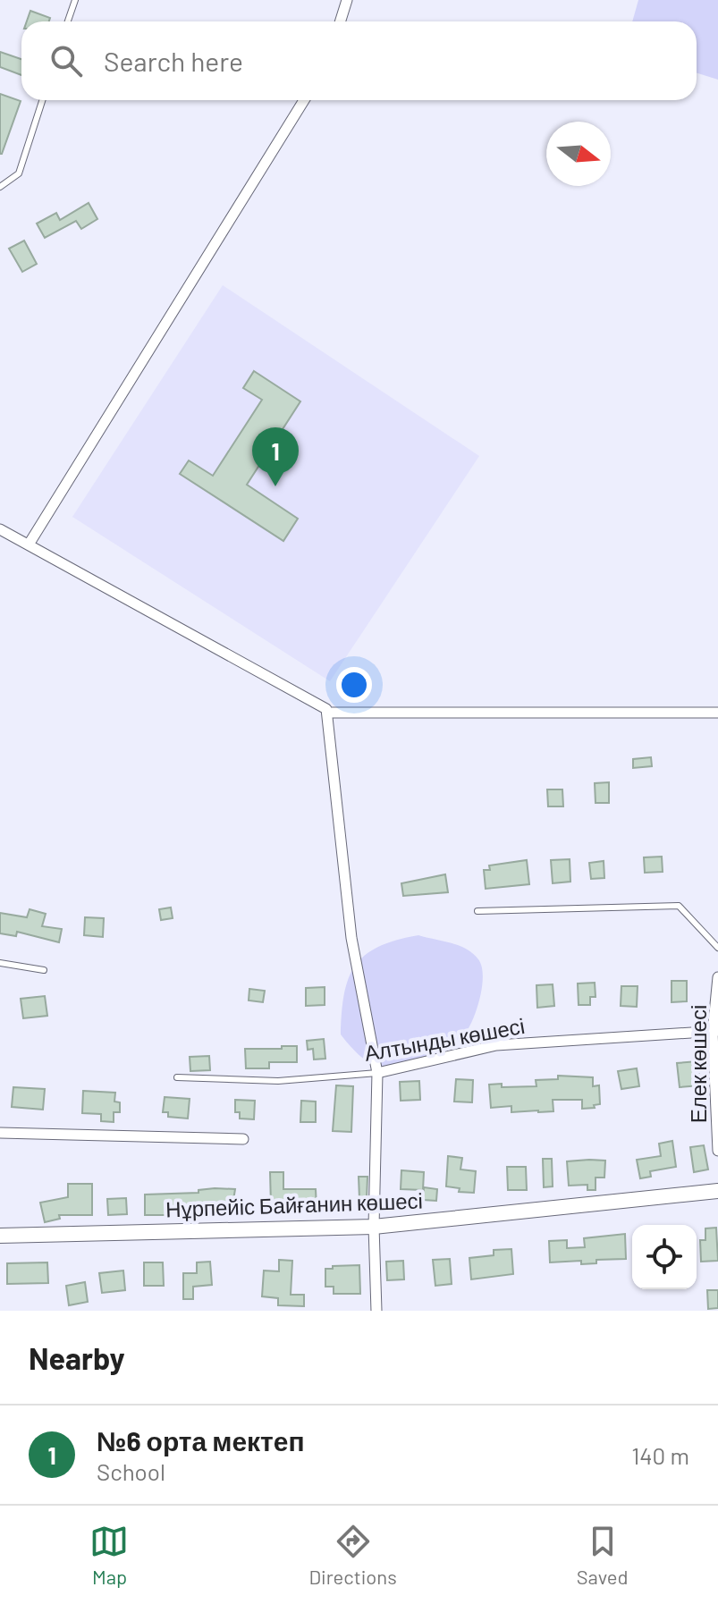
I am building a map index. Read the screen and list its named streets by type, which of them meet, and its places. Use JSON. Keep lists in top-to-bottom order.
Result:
{
  "streets": {
    "street": ["Алтынды көшесі", "Елек көшесі", "Нұрпейіс Байғанин көшесі"]
  },
  "crossings": [
    ["Алтынды көшесі", "Елек көшесі"]
  ],
  "north": "right",
  "page": {
    "search": "Search here",
    "pins": "1",
    "heading": "Nearby",
    "list": [
      {
        "mark": "1",
        "name": "№6 орта мектеп",
        "note": "School",
        "value": "140 m"
      }
    ],
    "nav": ["Map", "Directions", "Saved"]
  }
}
